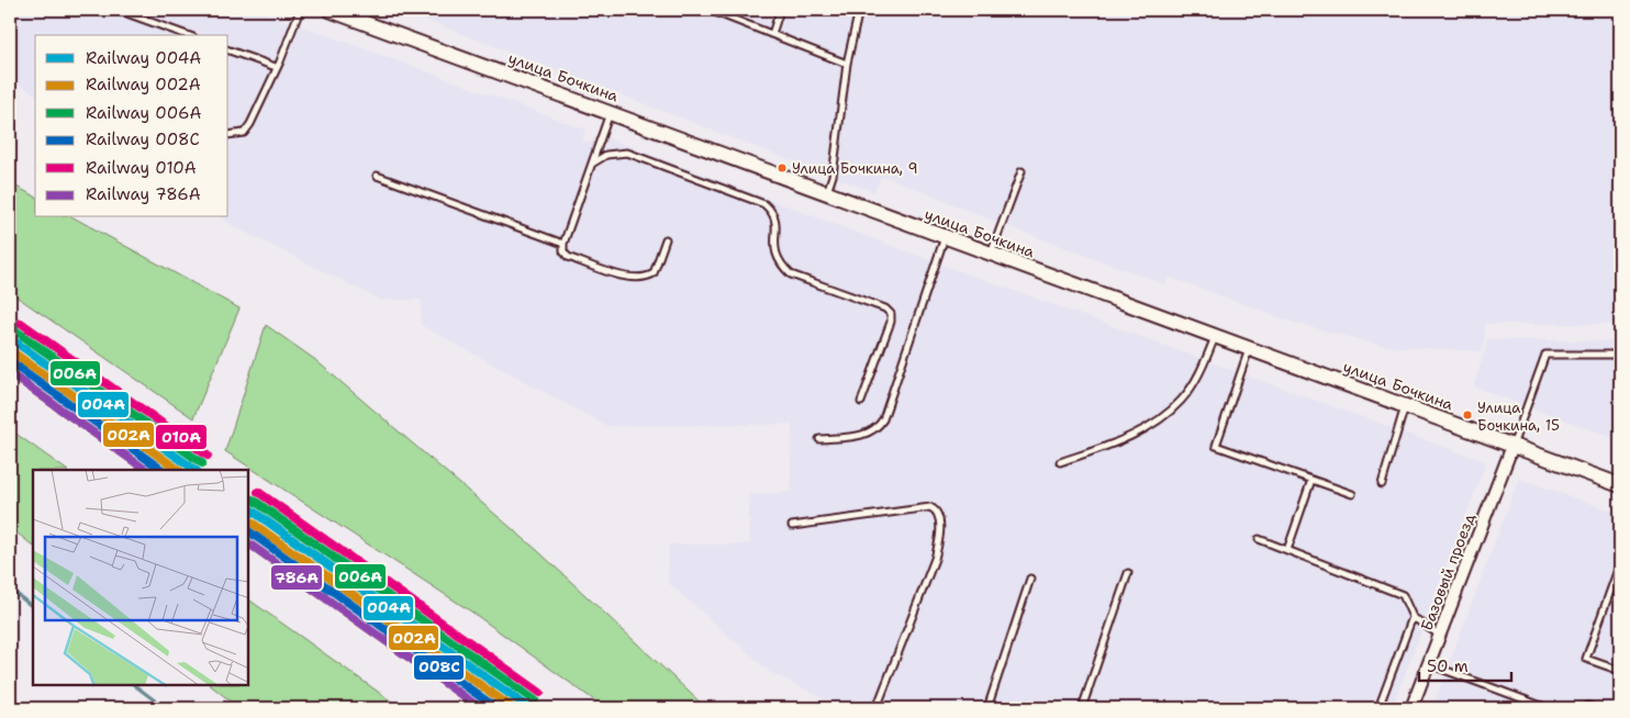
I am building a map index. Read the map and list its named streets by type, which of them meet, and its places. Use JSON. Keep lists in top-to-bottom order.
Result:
{
  "streets": {
    "street": ["улица Бочкина", "Базовый проезд"]
  },
  "crossings": [
    ["улица Бочкина", "Базовый проезд"]
  ],
  "places": ["Улица Бочкина, 9", "Улица Бочкина, 15"],
  "lines": [
    "rail line 010А",
    "rail line 006А",
    "rail line 004А",
    "rail line 002А",
    "rail line 008С",
    "rail line 786А"
  ],
  "legend": [
    "Railway 004А",
    "Railway 002А",
    "Railway 006А",
    "Railway 008С",
    "Railway 010А",
    "Railway 786А"
  ],
  "scale_bar": "50 m"
}
